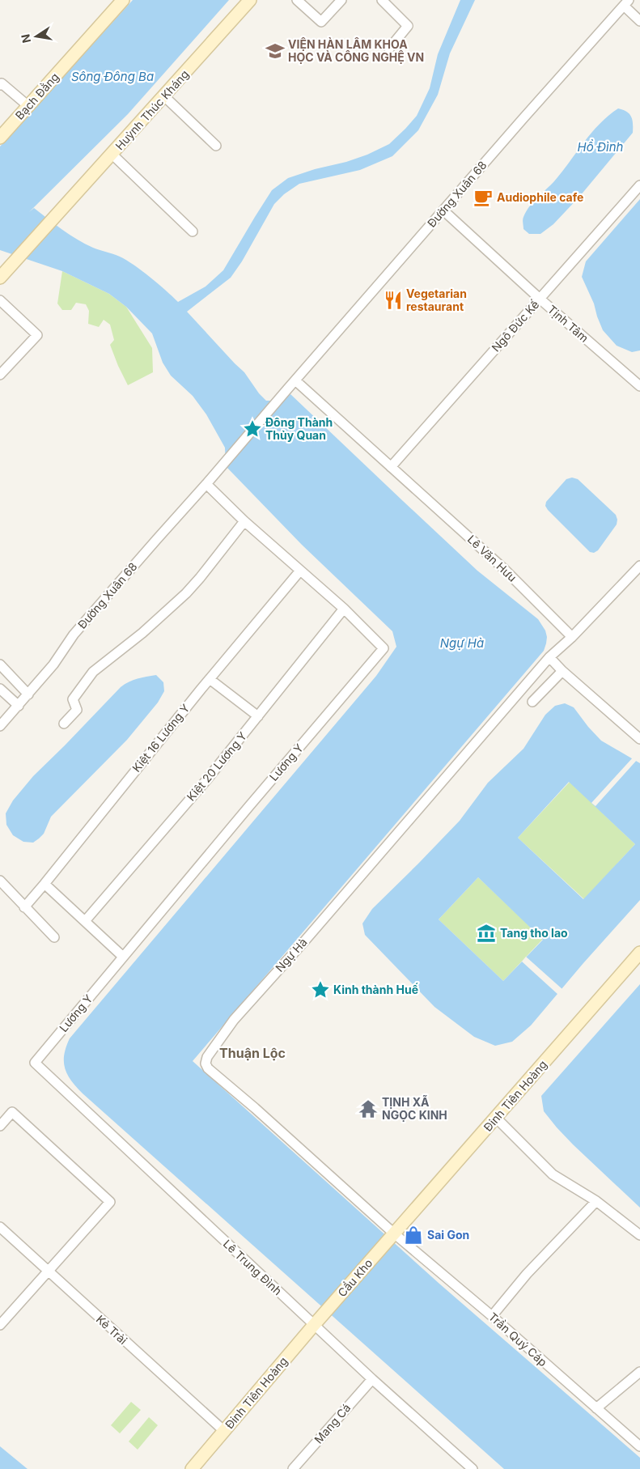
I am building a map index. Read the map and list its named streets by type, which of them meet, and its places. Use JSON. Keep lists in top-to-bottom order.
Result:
{
  "streets": {
    "main road": [
      "Bạch Đằng",
      "Huỳnh Thúc Kháng",
      "Đinh Tiên Hoàng",
      "Cầu Kho"
    ],
    "street": [
      "Đường Xuân 68",
      "Tịnh Tâm",
      "Ngô Đức Kế",
      "Lê Văn Hưu",
      "Kiệt 16 Lương Y",
      "Lương Y",
      "Kiệt 20 Lương Y",
      "Ngự Hà",
      "Lê Trung Đình",
      "Kẻ Trài",
      "Trần Quý Cáp",
      "Mang Cá"
    ]
  },
  "crossings": [
    ["Đường Xuân 68", "Tịnh Tâm"],
    ["Đường Xuân 68", "Lê Văn Hưu"],
    ["Đường Xuân 68", "Lương Y"],
    ["Tịnh Tâm", "Ngô Đức Kế"],
    ["Ngô Đức Kế", "Lê Văn Hưu"],
    ["Kiệt 16 Lương Y", "Lương Y"],
    ["Lương Y", "Kiệt 20 Lương Y"],
    ["Lương Y", "Lê Trung Đình"],
    ["Ngự Hà", "Đinh Tiên Hoàng"],
    ["Ngự Hà", "Cầu Kho"],
    ["Ngự Hà", "Trần Quý Cáp"],
    ["Đinh Tiên Hoàng", "Lê Trung Đình"],
    ["Đinh Tiên Hoàng", "Cầu Kho"],
    ["Đinh Tiên Hoàng", "Kẻ Trài"],
    ["Đinh Tiên Hoàng", "Trần Quý Cáp"],
    ["Lê Trung Đình", "Cầu Kho"],
    ["Lê Trung Đình", "Mang Cá"],
    ["Cầu Kho", "Trần Quý Cáp"]
  ],
  "districts": ["Thuận Lộc"],
  "water": ["Sông Đông Ba", "Hồ Đình", "Ngự Hà"],
  "places": {
    "school or university": ["VIỆN HÀN LÂM KHOA HỌC VÀ CÔNG NGHỆ VN"],
    "cafe": ["Audiophile cafe"],
    "restaurant": ["Vegetarian restaurant"],
    "place": ["Đông Thành Thủy Quan", "Kinh thành Huế"],
    "museum": ["Tang tho lao"],
    "temple": ["TỊNH XÃ NGỌC KINH"],
    "shop": ["Sai Gon"]
  },
  "north": "left"
}
